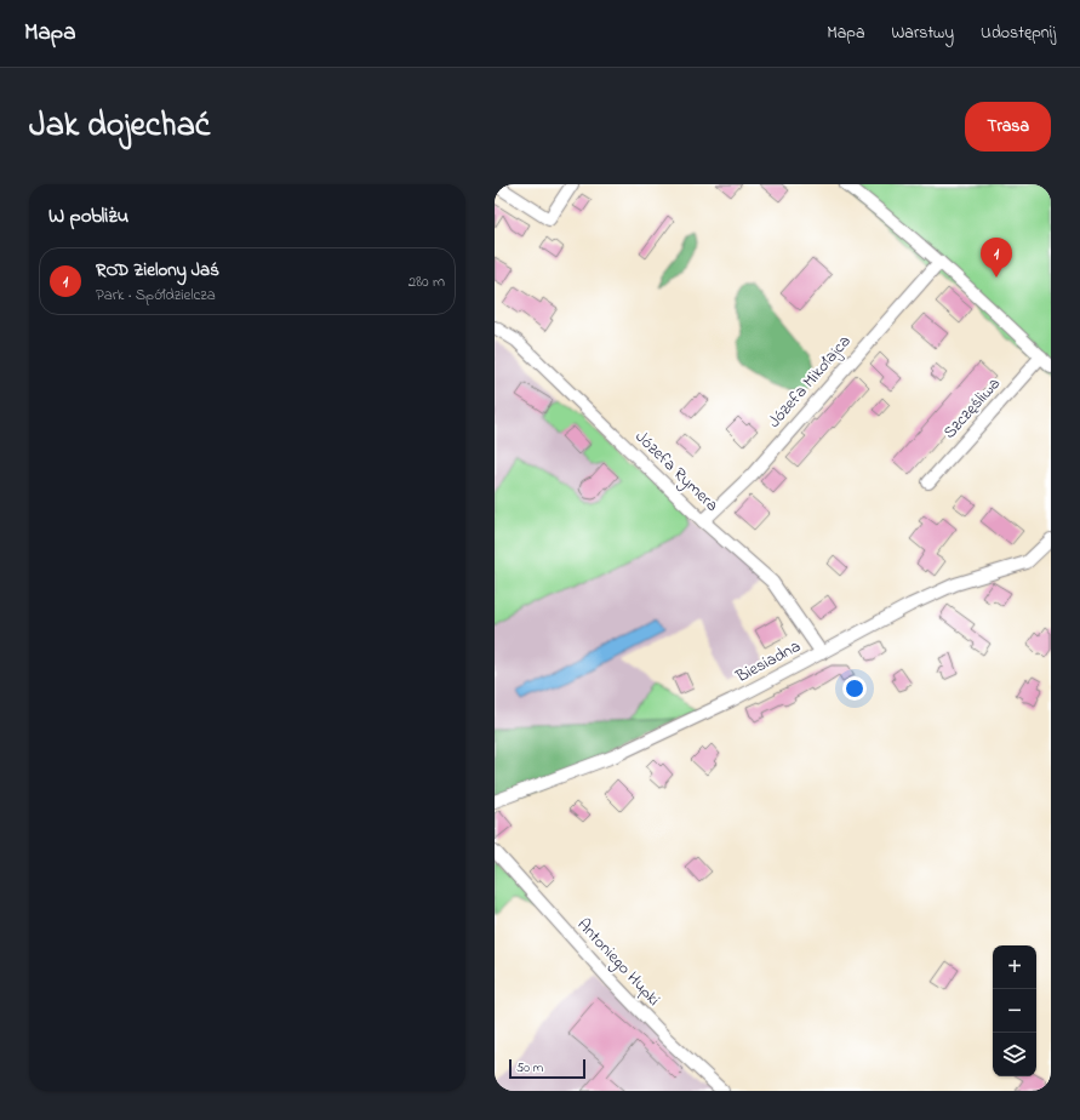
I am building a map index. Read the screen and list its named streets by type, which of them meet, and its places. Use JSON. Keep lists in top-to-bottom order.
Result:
{
  "streets": {
    "street": [
      "Józefa Mikołajca",
      "Szczęśliwa",
      "Józefa Rymera",
      "Biesiadna",
      "Antoniego Hupki"
    ]
  },
  "crossings": [
    ["Józefa Mikołajca", "Józefa Rymera"],
    ["Józefa Rymera", "Biesiadna"]
  ],
  "scale_bar": "50 m",
  "page": {
    "header": "Mapa",
    "nav": ["Mapa", "Warstwy", "Udostępnij"],
    "title": "Jak dojechać",
    "buttons": "Trasa",
    "heading": "W pobliżu",
    "pins": "1",
    "list": [
      {
        "mark": "1",
        "name": "ROD Zielony Jaś",
        "note": "Park · Spółdzielcza",
        "value": "280 m"
      }
    ],
    "map_buttons": ["+", "−"],
    "scale": "50 m"
  }
}
